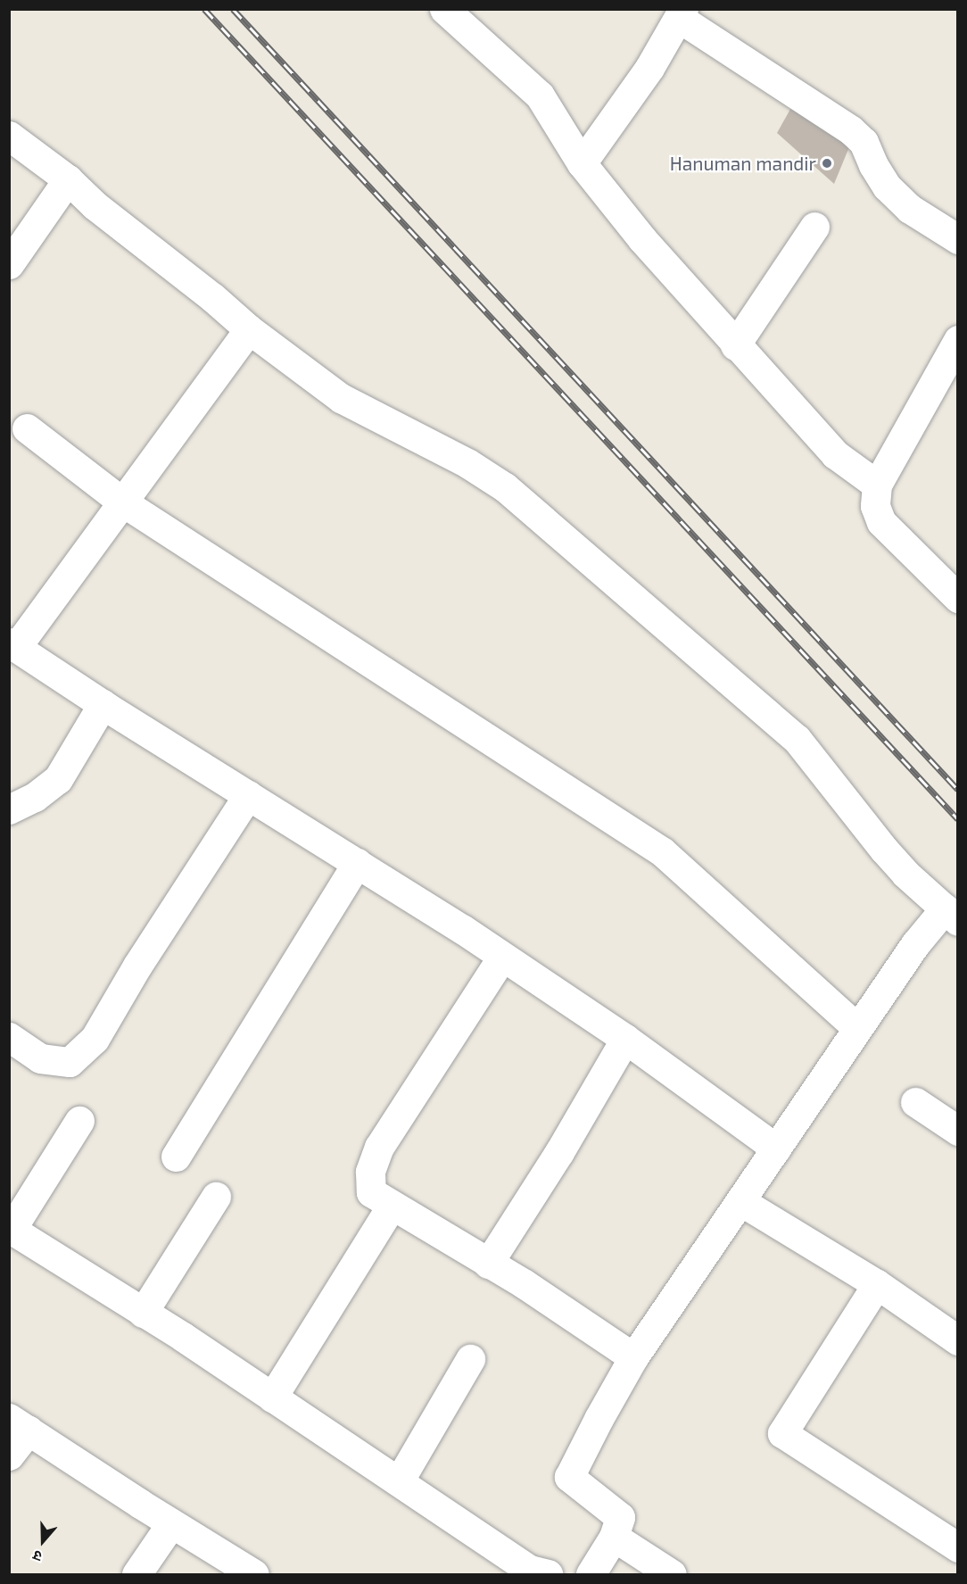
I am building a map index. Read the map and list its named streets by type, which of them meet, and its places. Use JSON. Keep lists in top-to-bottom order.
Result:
{
  "places": ["Hanuman mandir"],
  "north": "bottom"
}
